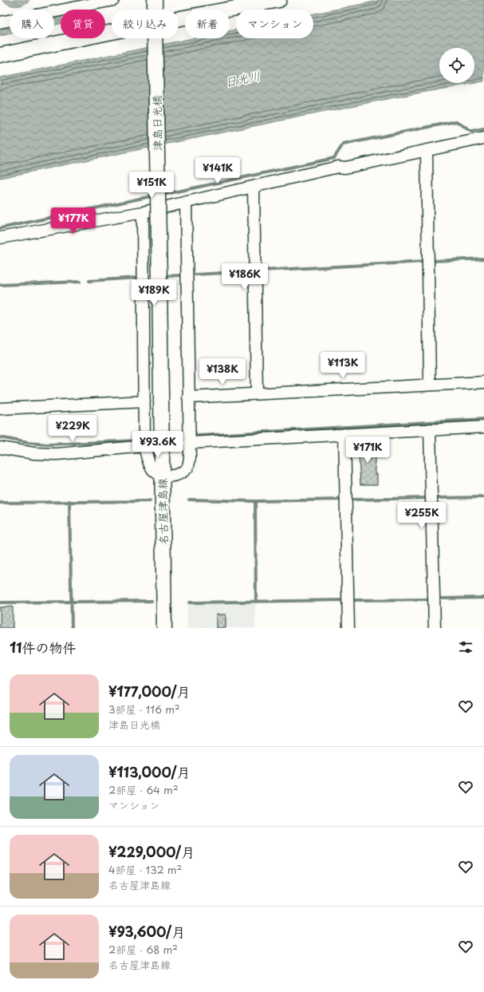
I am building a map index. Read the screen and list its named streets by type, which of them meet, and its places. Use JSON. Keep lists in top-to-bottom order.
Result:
{
  "streets": {
    "main road": ["津島日光橋", "名古屋津島線"]
  },
  "crossings": [
    ["津島日光橋", "名古屋津島線"]
  ],
  "water": ["日光川"],
  "page": {
    "chip": [
      "購入",
      "賃貸",
      "絞り込み",
      "新着",
      "マンション"
    ],
    "price": [
      "¥141K",
      "¥151K",
      "¥177K",
      "¥186K",
      "¥189K",
      "¥113K",
      "¥138K",
      "¥229K",
      "¥93.6K",
      "¥171K",
      "¥255K"
    ],
    "heading": "11件の物件",
    "list": [
      {
        "name": "¥177,000/月",
        "note": "3部屋 · 116 m² · 津島日光橋"
      },
      {
        "name": "¥113,000/月",
        "note": "2部屋 · 64 m² · マンション"
      },
      {
        "name": "¥229,000/月",
        "note": "4部屋 · 132 m² · 名古屋津島線"
      },
      {
        "name": "¥93,600/月",
        "note": "2部屋 · 68 m² · 名古屋津島線"
      }
    ]
  }
}
